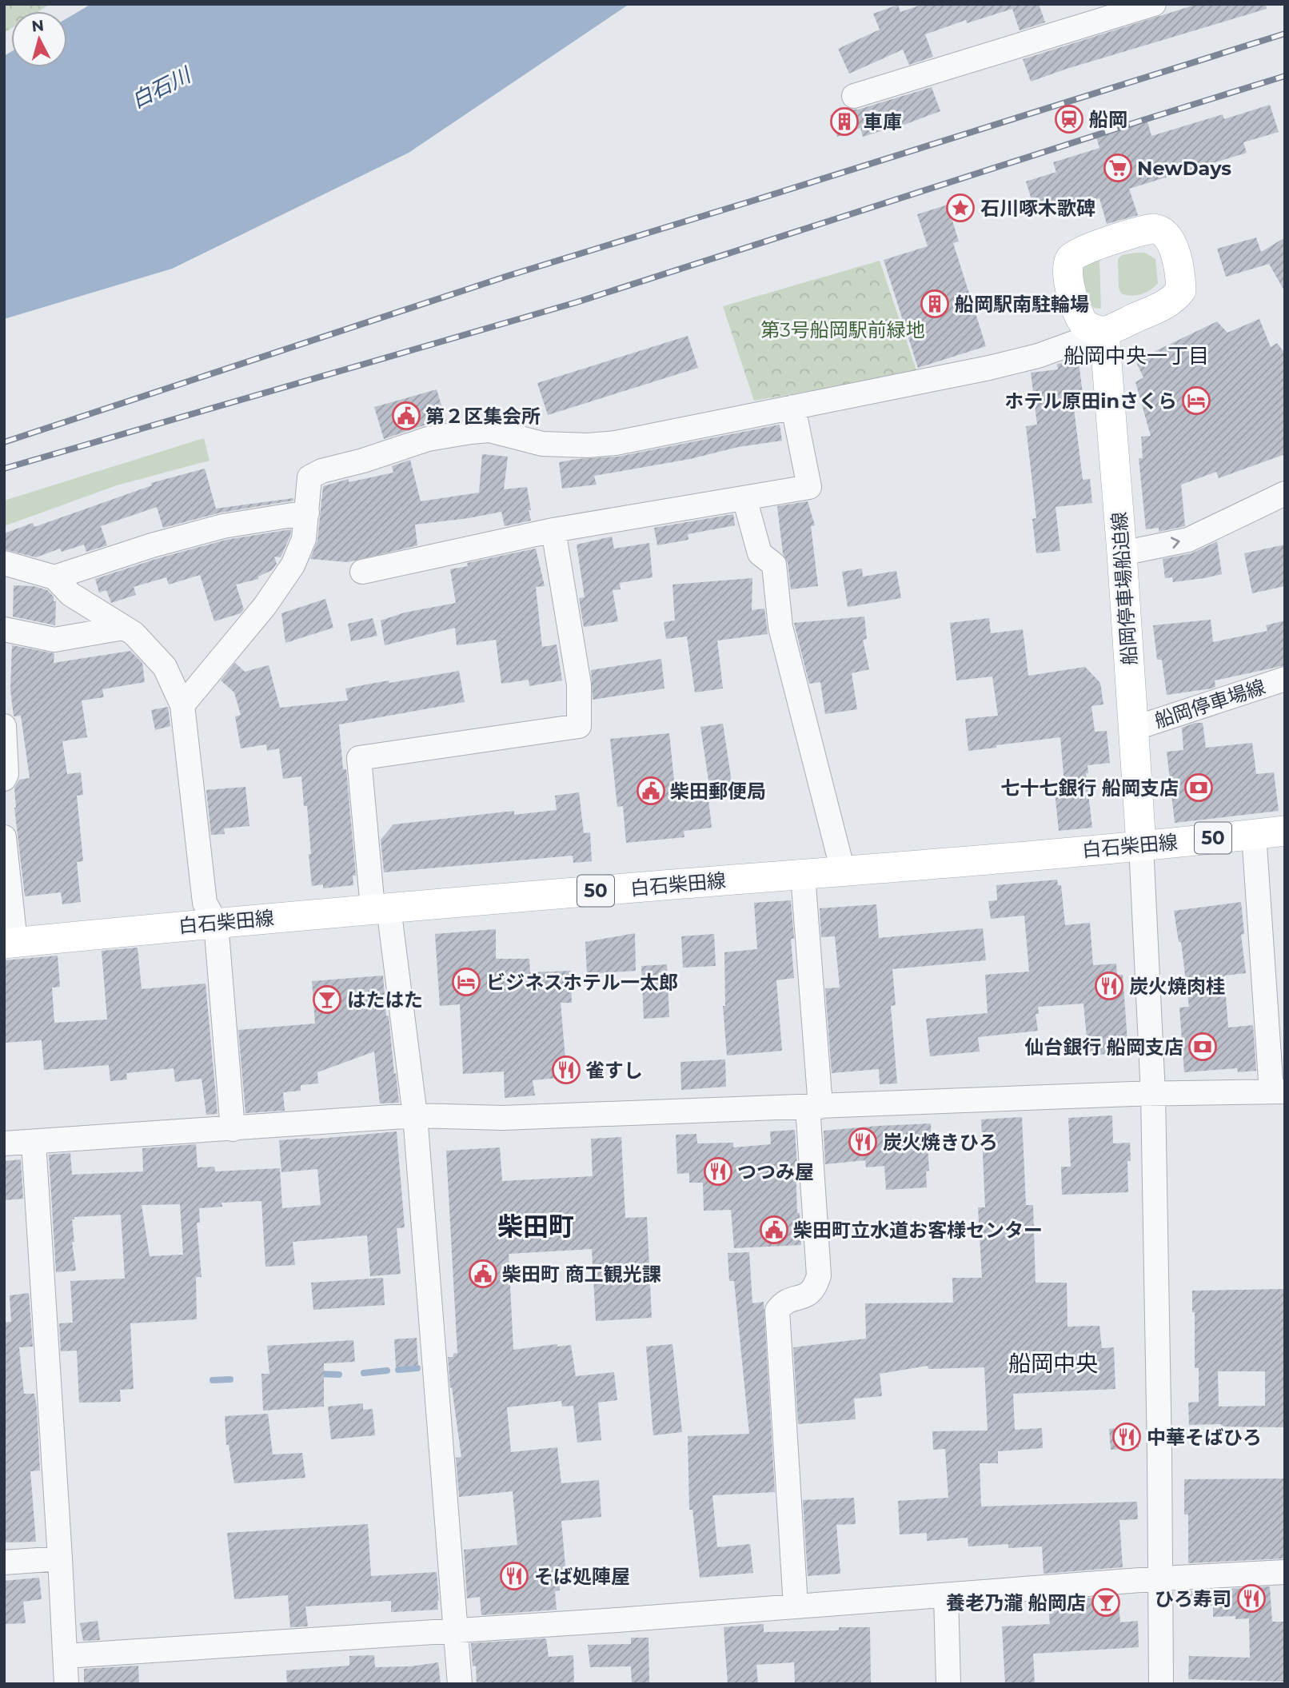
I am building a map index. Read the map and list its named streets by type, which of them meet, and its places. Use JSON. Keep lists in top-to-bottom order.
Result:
{
  "streets": {
    "main road": ["船岡停車場船迫線", "50", "白石柴田線"],
    "street": ["船岡停車場線"]
  },
  "crossings": [
    ["船岡停車場船迫線", "船岡停車場線"],
    ["船岡停車場船迫線", "白石柴田線"]
  ],
  "districts": ["船岡中央一丁目", "柴田町", "船岡中央"],
  "water": ["白石川"],
  "parks": ["第3号船岡駅前緑地"],
  "places": {
    "station": ["船岡"],
    "building": ["車庫", "船岡駅南駐輪場"],
    "supermarket": ["NewDays"],
    "place": ["石川啄木歌碑"],
    "hotel": ["ホテル原田inさくら", "ビジネスホテル一太郎"],
    "public building": [
      "第２区集会所",
      "柴田郵便局",
      "柴田町立水道お客様センター",
      "柴田町 商工観光課"
    ],
    "bank": ["七十七銀行 船岡支店", "仙台銀行 船岡支店"],
    "restaurant": [
      "炭火焼肉桂",
      "雀すし",
      "炭火焼きひろ",
      "つつみ屋",
      "中華そばひろ",
      "そば処陣屋",
      "ひろ寿司"
    ],
    "bar": ["はたはた", "養老乃瀧 船岡店"]
  },
  "north": "top"
}
